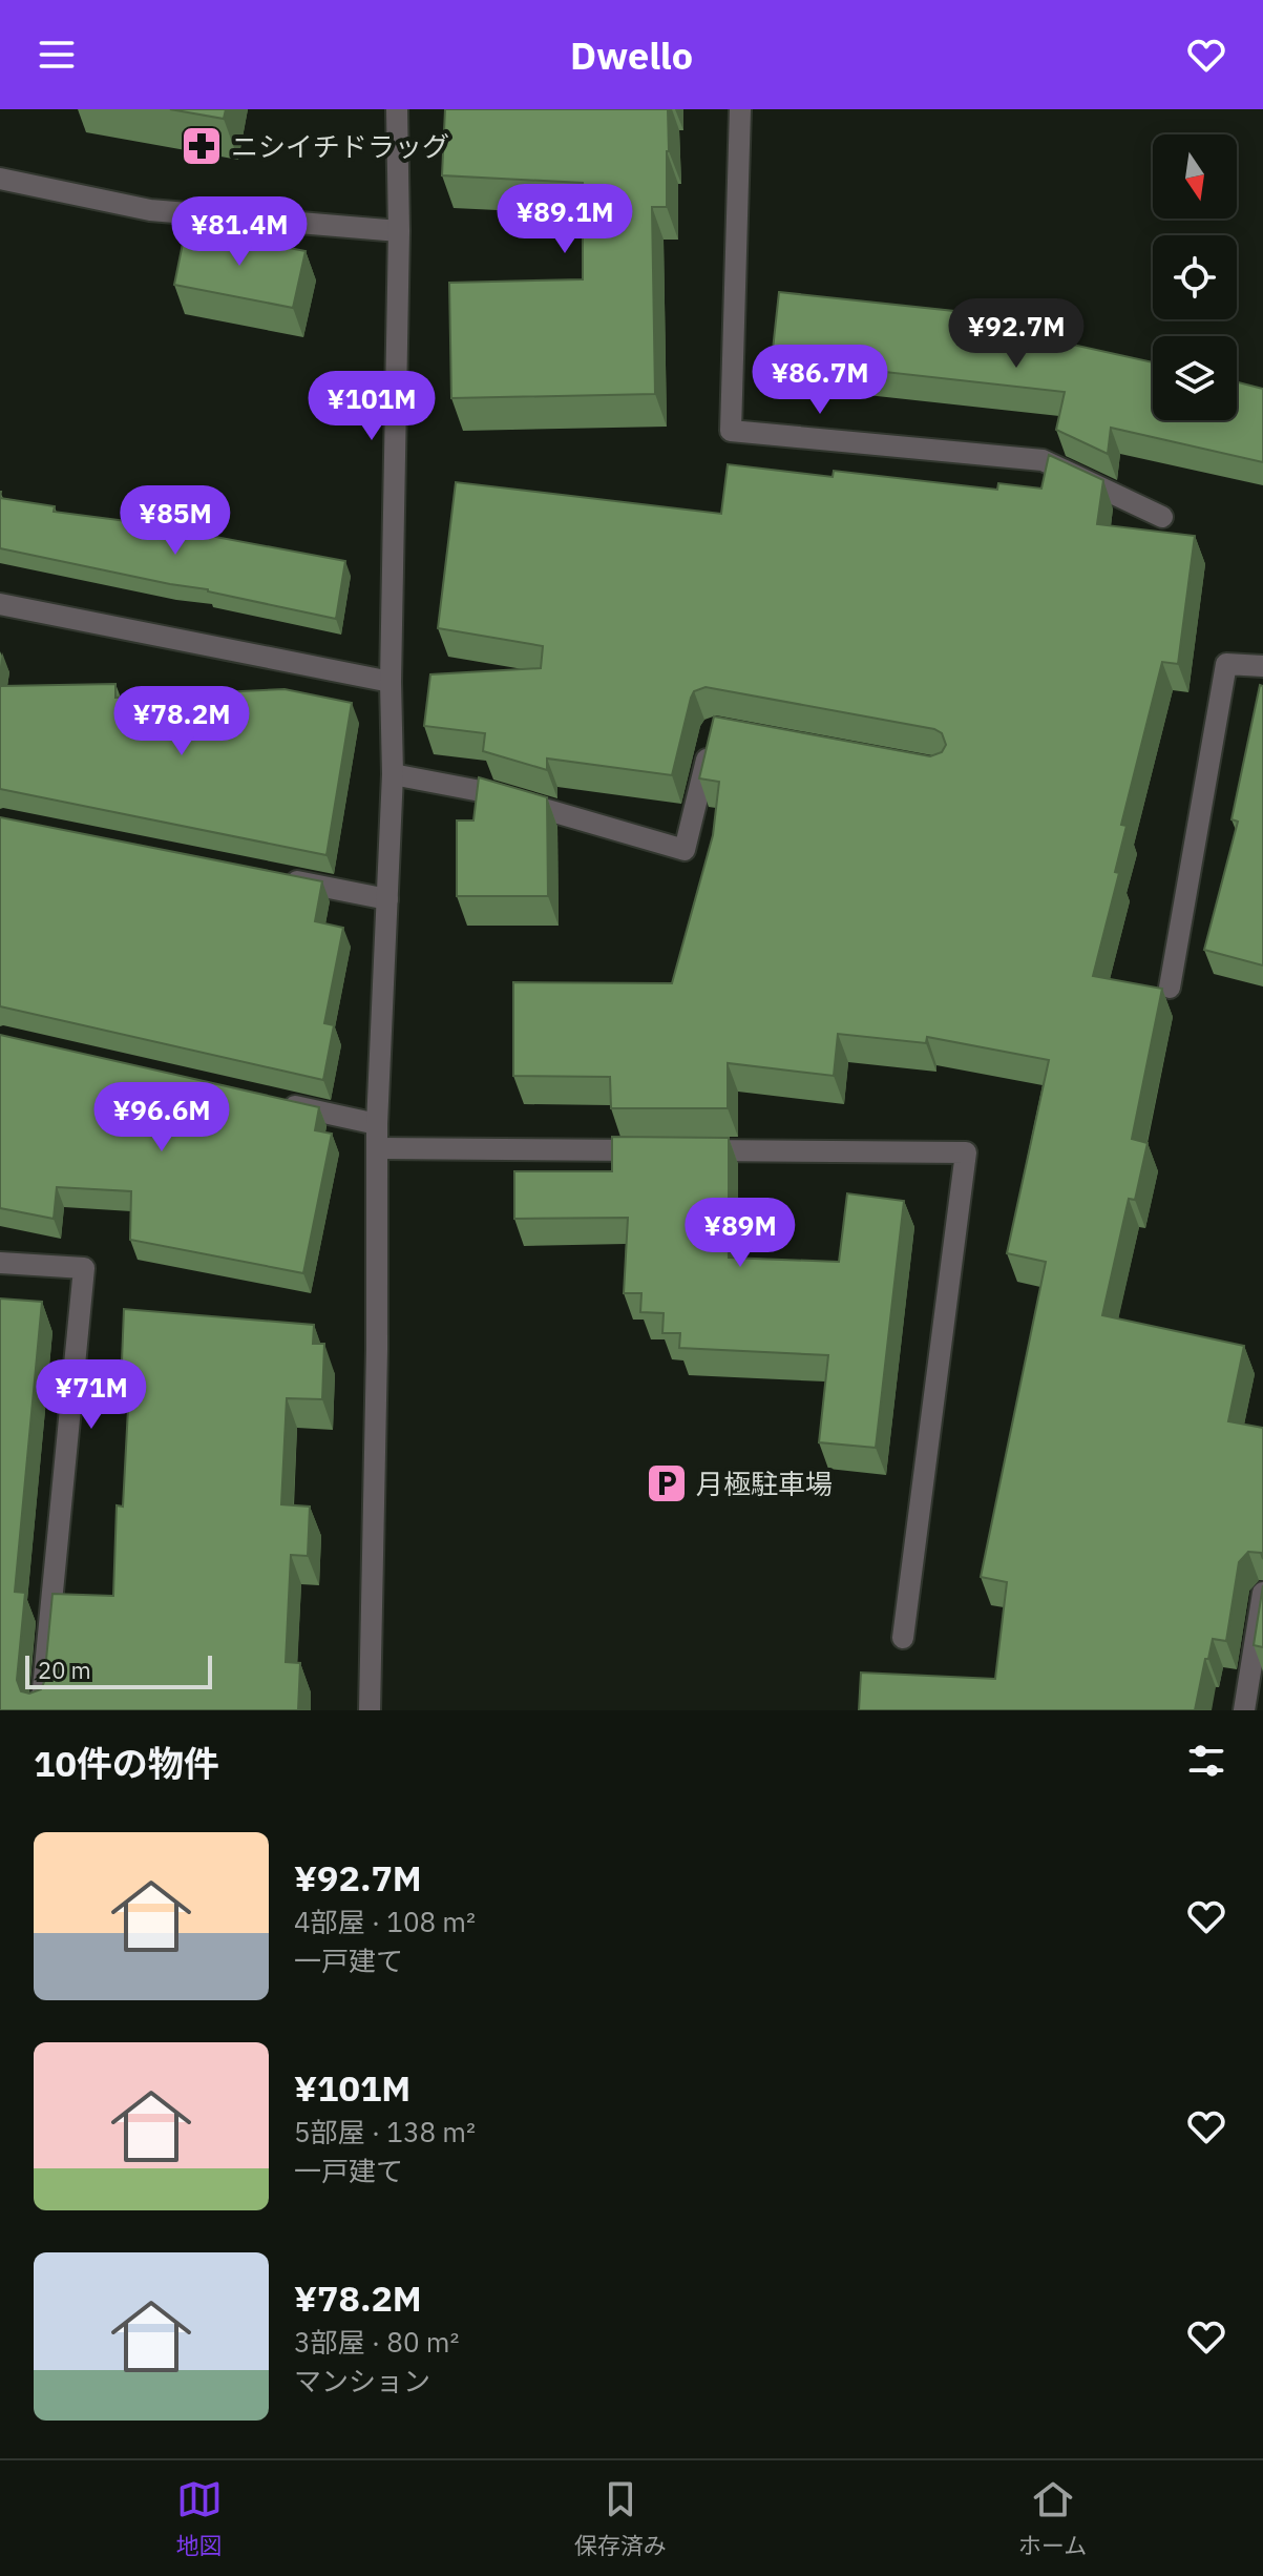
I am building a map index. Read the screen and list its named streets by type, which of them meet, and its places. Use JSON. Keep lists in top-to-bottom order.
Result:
{
  "places": {
    "pharmacy": ["ニシイチドラッグ"],
    "parking": ["月極駐車場"]
  },
  "scale_bar": "20 m",
  "north": "bottom",
  "page": {
    "header": "Dwello",
    "price": [
      "¥89.1M",
      "¥81.4M",
      "¥92.7M",
      "¥86.7M",
      "¥101M",
      "¥85M",
      "¥78.2M",
      "¥96.6M",
      "¥89M",
      "¥71M"
    ],
    "scale": "20 m",
    "heading": "10件の物件",
    "list": [
      {
        "name": "¥92.7M",
        "note": "4部屋 · 108 m² · 一戸建て"
      },
      {
        "name": "¥101M",
        "note": "5部屋 · 138 m² · 一戸建て"
      },
      {
        "name": "¥78.2M",
        "note": "3部屋 · 80 m² · マンション"
      }
    ],
    "tabs": ["地図", "保存済み", "ホーム"]
  }
}
